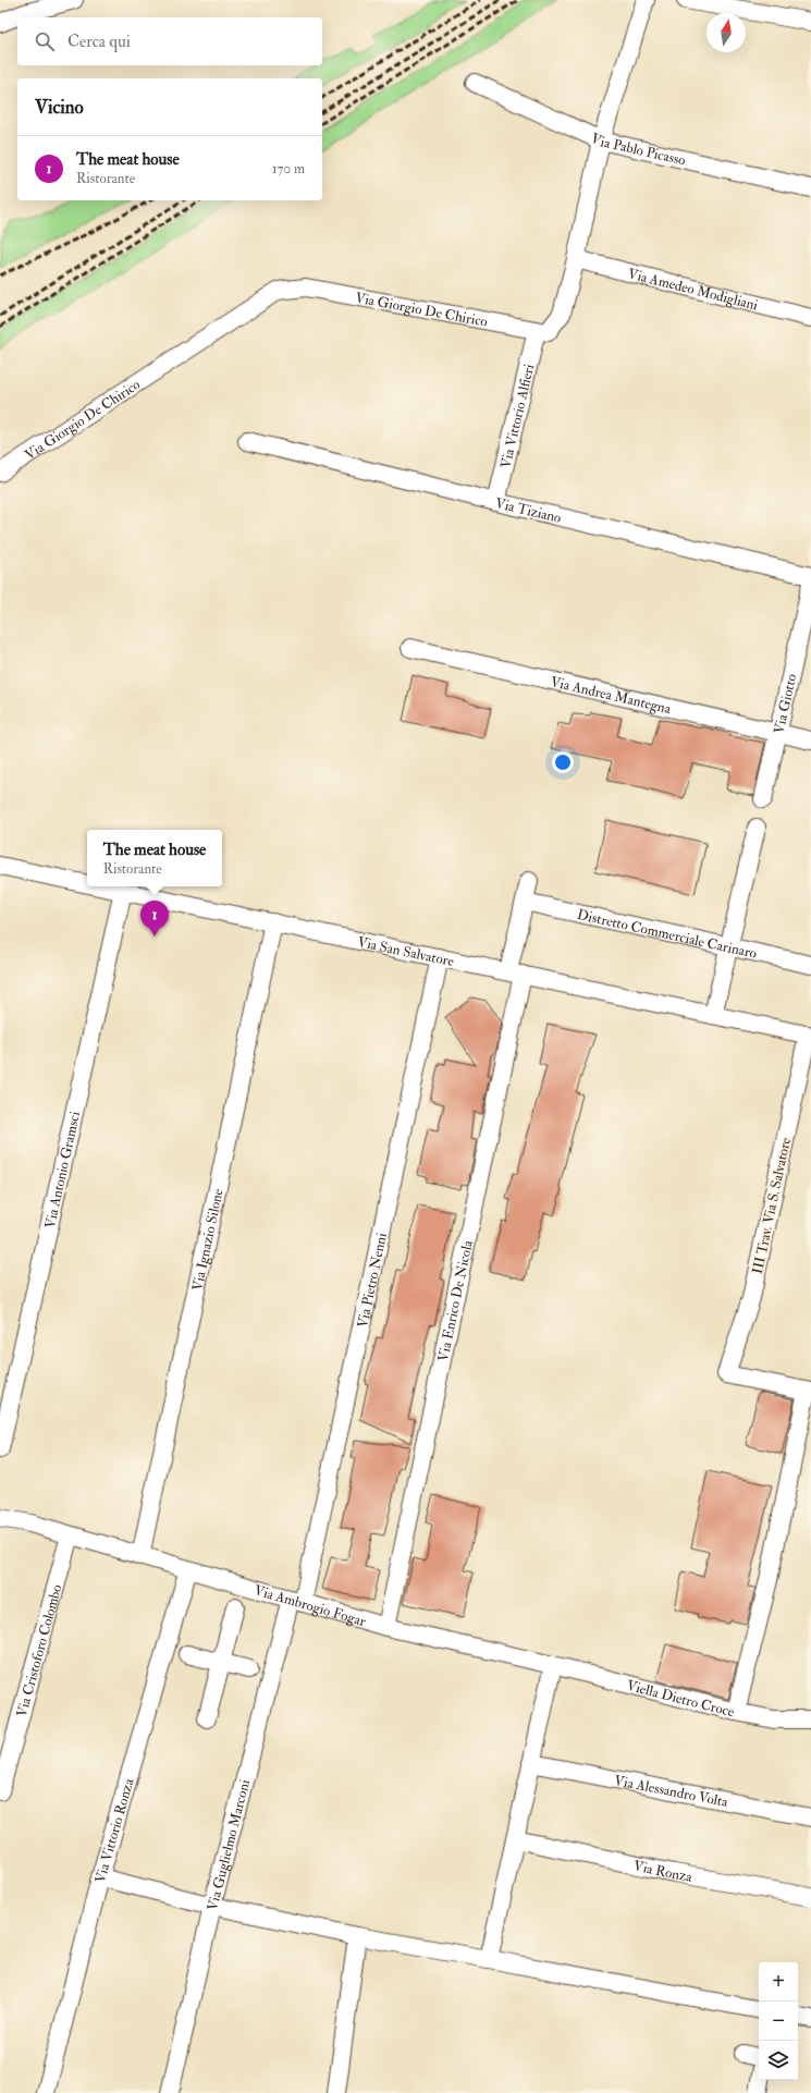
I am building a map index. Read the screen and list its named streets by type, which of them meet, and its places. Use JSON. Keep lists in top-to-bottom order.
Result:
{
  "streets": {
    "street": [
      "Via Pablo Picasso",
      "Via Amedeo Modigliani",
      "Via Giorgio De Chirico",
      "Via Vittorio Alfieri",
      "Via Tiziano",
      "Via Andrea Mantegna",
      "Via Giotto",
      "Distretto Commerciale Carinaro",
      "Via San Salvatore",
      "Via Antonio Gramsci",
      "III Trav. Via S. Salvatore",
      "Via Ignazio Silone",
      "Via Pietro Nenni",
      "Via Enrico De Nicola",
      "Via Ambrogio Fogar",
      "Via Cristoforo Colombo",
      "Viella Dietro Croce",
      "Via Alessandro Volta",
      "Via Vittorio Ronza",
      "Via Guglielmo Marconi",
      "Via Ronza"
    ]
  },
  "crossings": [
    ["Via Giorgio De Chirico", "Via Vittorio Alfieri"],
    ["Via Vittorio Alfieri", "Via Tiziano"],
    ["Via Andrea Mantegna", "Via Giotto"],
    ["Distretto Commerciale Carinaro", "Via Enrico De Nicola"],
    ["Via San Salvatore", "Via Antonio Gramsci"],
    ["Via San Salvatore", "III Trav. Via S. Salvatore"],
    ["Via San Salvatore", "Via Ignazio Silone"],
    ["Via San Salvatore", "Via Pietro Nenni"],
    ["Via San Salvatore", "Via Enrico De Nicola"],
    ["Via Ignazio Silone", "Via Ambrogio Fogar"],
    ["Via Pietro Nenni", "Via Ambrogio Fogar"],
    ["Via Pietro Nenni", "Via Guglielmo Marconi"],
    ["Via Enrico De Nicola", "Via Ambrogio Fogar"],
    ["Via Ambrogio Fogar", "Via Cristoforo Colombo"],
    ["Via Ambrogio Fogar", "Viella Dietro Croce"],
    ["Via Ambrogio Fogar", "Via Vittorio Ronza"],
    ["Via Ambrogio Fogar", "Via Guglielmo Marconi"]
  ],
  "north": "top",
  "page": {
    "search": "Cerca qui",
    "heading": "Vicino",
    "list": [
      {
        "mark": "1",
        "name": "The meat house",
        "note": "Ristorante",
        "value": "170 m"
      }
    ],
    "popup": ["The meat house", "Ristorante"],
    "pins": "1",
    "map_buttons": ["+", "−"]
  }
}
